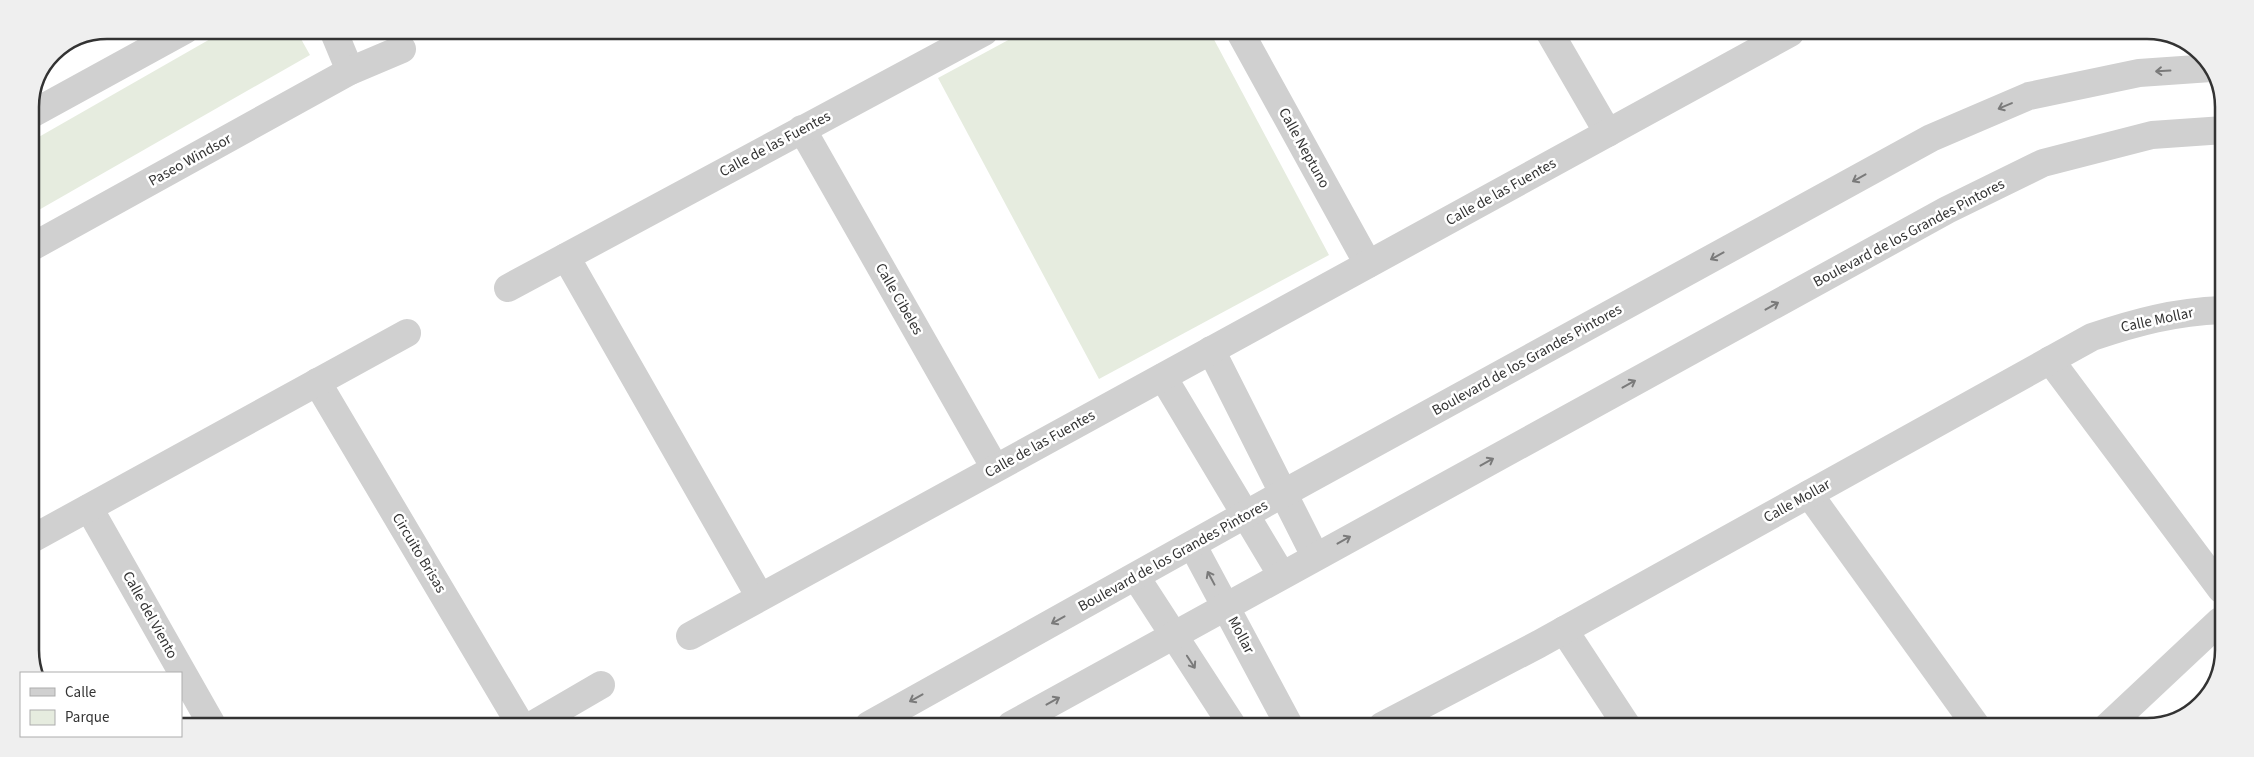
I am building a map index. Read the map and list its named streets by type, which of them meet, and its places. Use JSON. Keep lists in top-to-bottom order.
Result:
{
  "streets": {
    "street": [
      "Calle de las Fuentes",
      "Calle Neptuno",
      "Paseo Windsor",
      "Boulevard de los Grandes Pintores",
      "Calle Cibeles",
      "Calle Mollar",
      "Circuito Brisas",
      "Calle del Viento",
      "Mollar"
    ]
  },
  "crossings": [
    ["Calle de las Fuentes", "Calle Neptuno"],
    ["Calle de las Fuentes", "Calle Cibeles"],
    ["Boulevard de los Grandes Pintores", "Mollar"]
  ],
  "legend": ["Calle", "Parque"]
}
